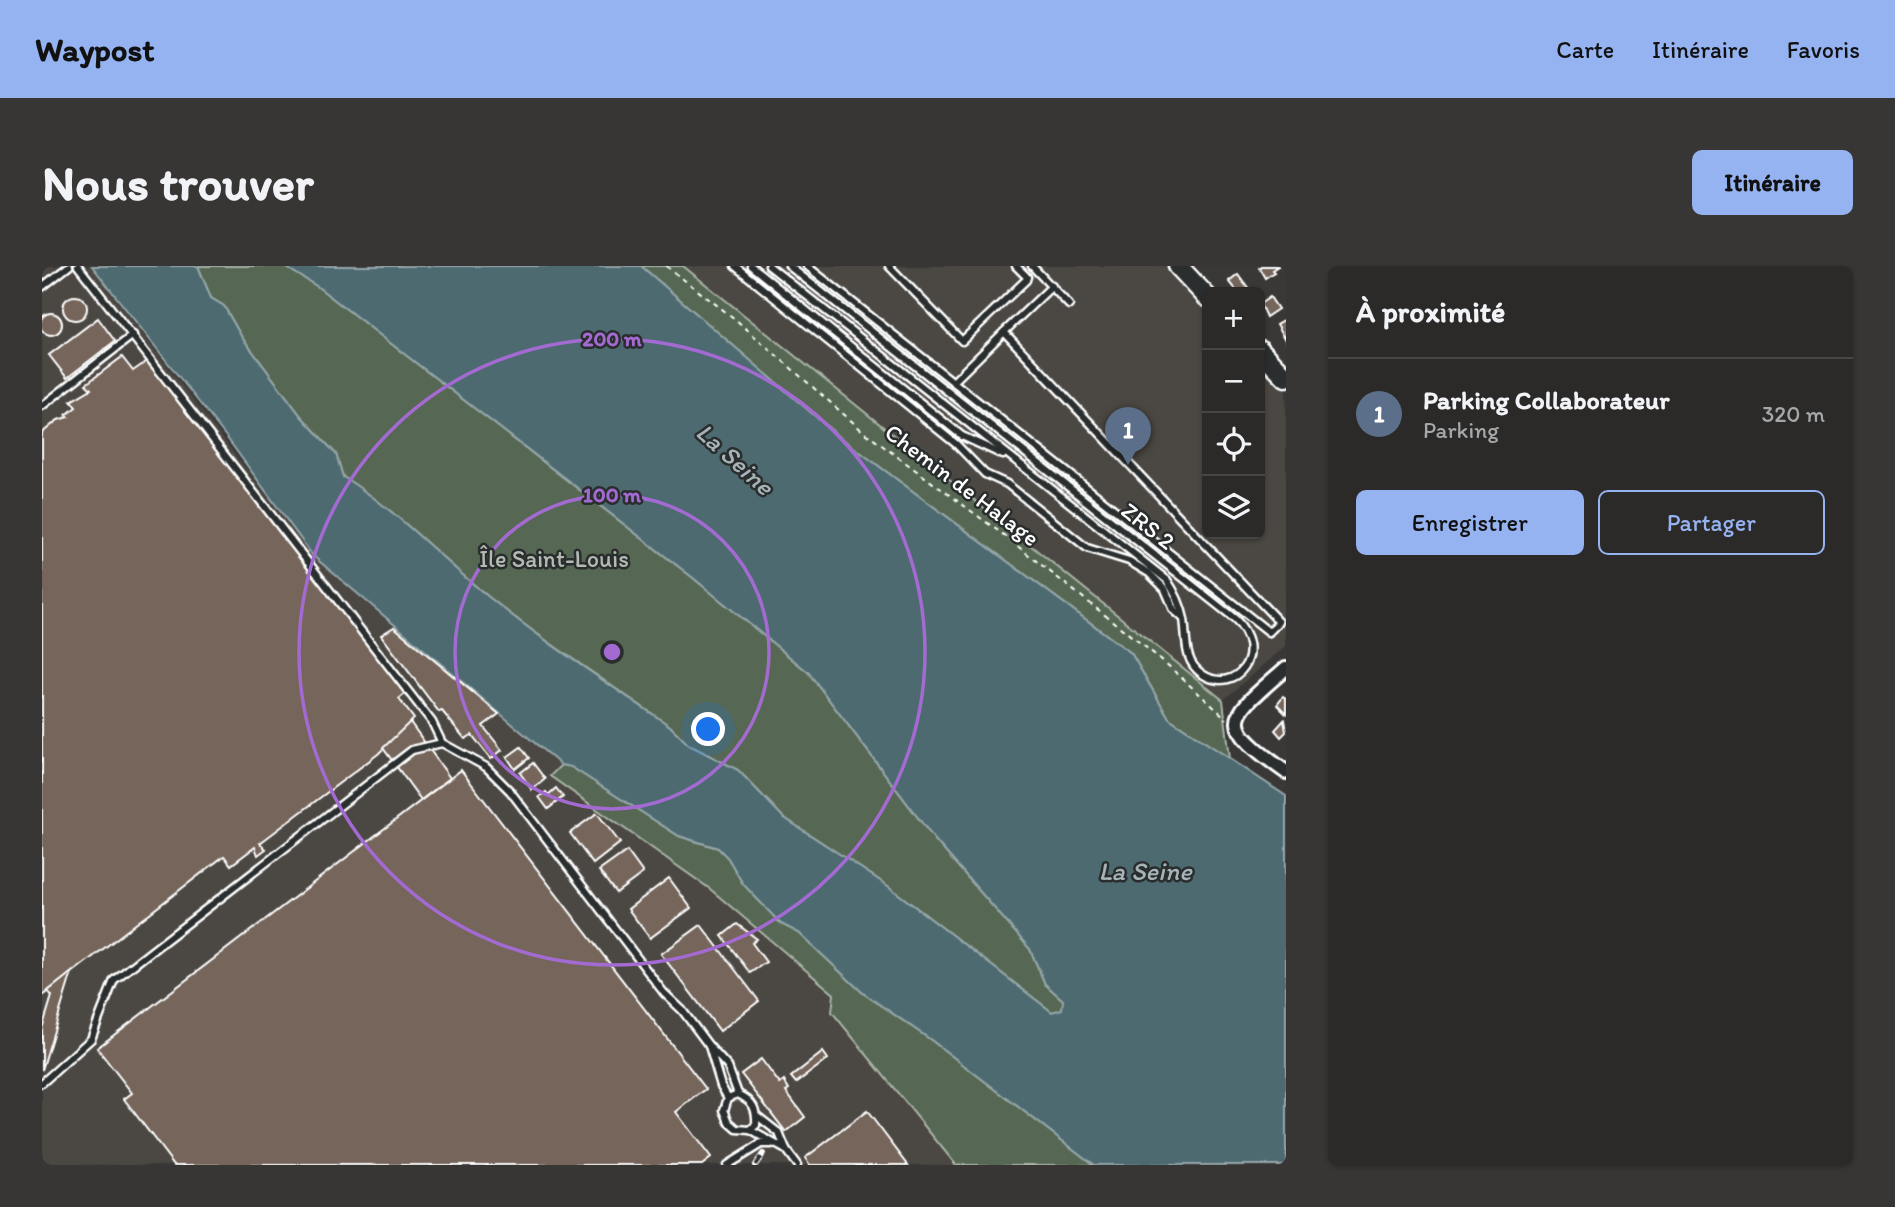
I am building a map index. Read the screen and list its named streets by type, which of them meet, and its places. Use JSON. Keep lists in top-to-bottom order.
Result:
{
  "streets": {
    "lane": ["ZRS 2"],
    "path": ["Chemin de Halage"]
  },
  "water": ["La Seine"],
  "parks": ["Île Saint-Louis"],
  "page": {
    "header": "Waypost",
    "nav": ["Carte", "Itinéraire", "Favoris"],
    "buttons": [
      "Itinéraire",
      ["Enregistrer", "Partager"]
    ],
    "title": "Nous trouver",
    "heading": "À proximité",
    "map_buttons": ["+", "−"],
    "list": [
      {
        "mark": "1",
        "name": "Parking Collaborateur",
        "note": "Parking",
        "value": "320 m"
      }
    ],
    "pins": "1"
  },
  "rings": ["200 m", "100 m"]
}
